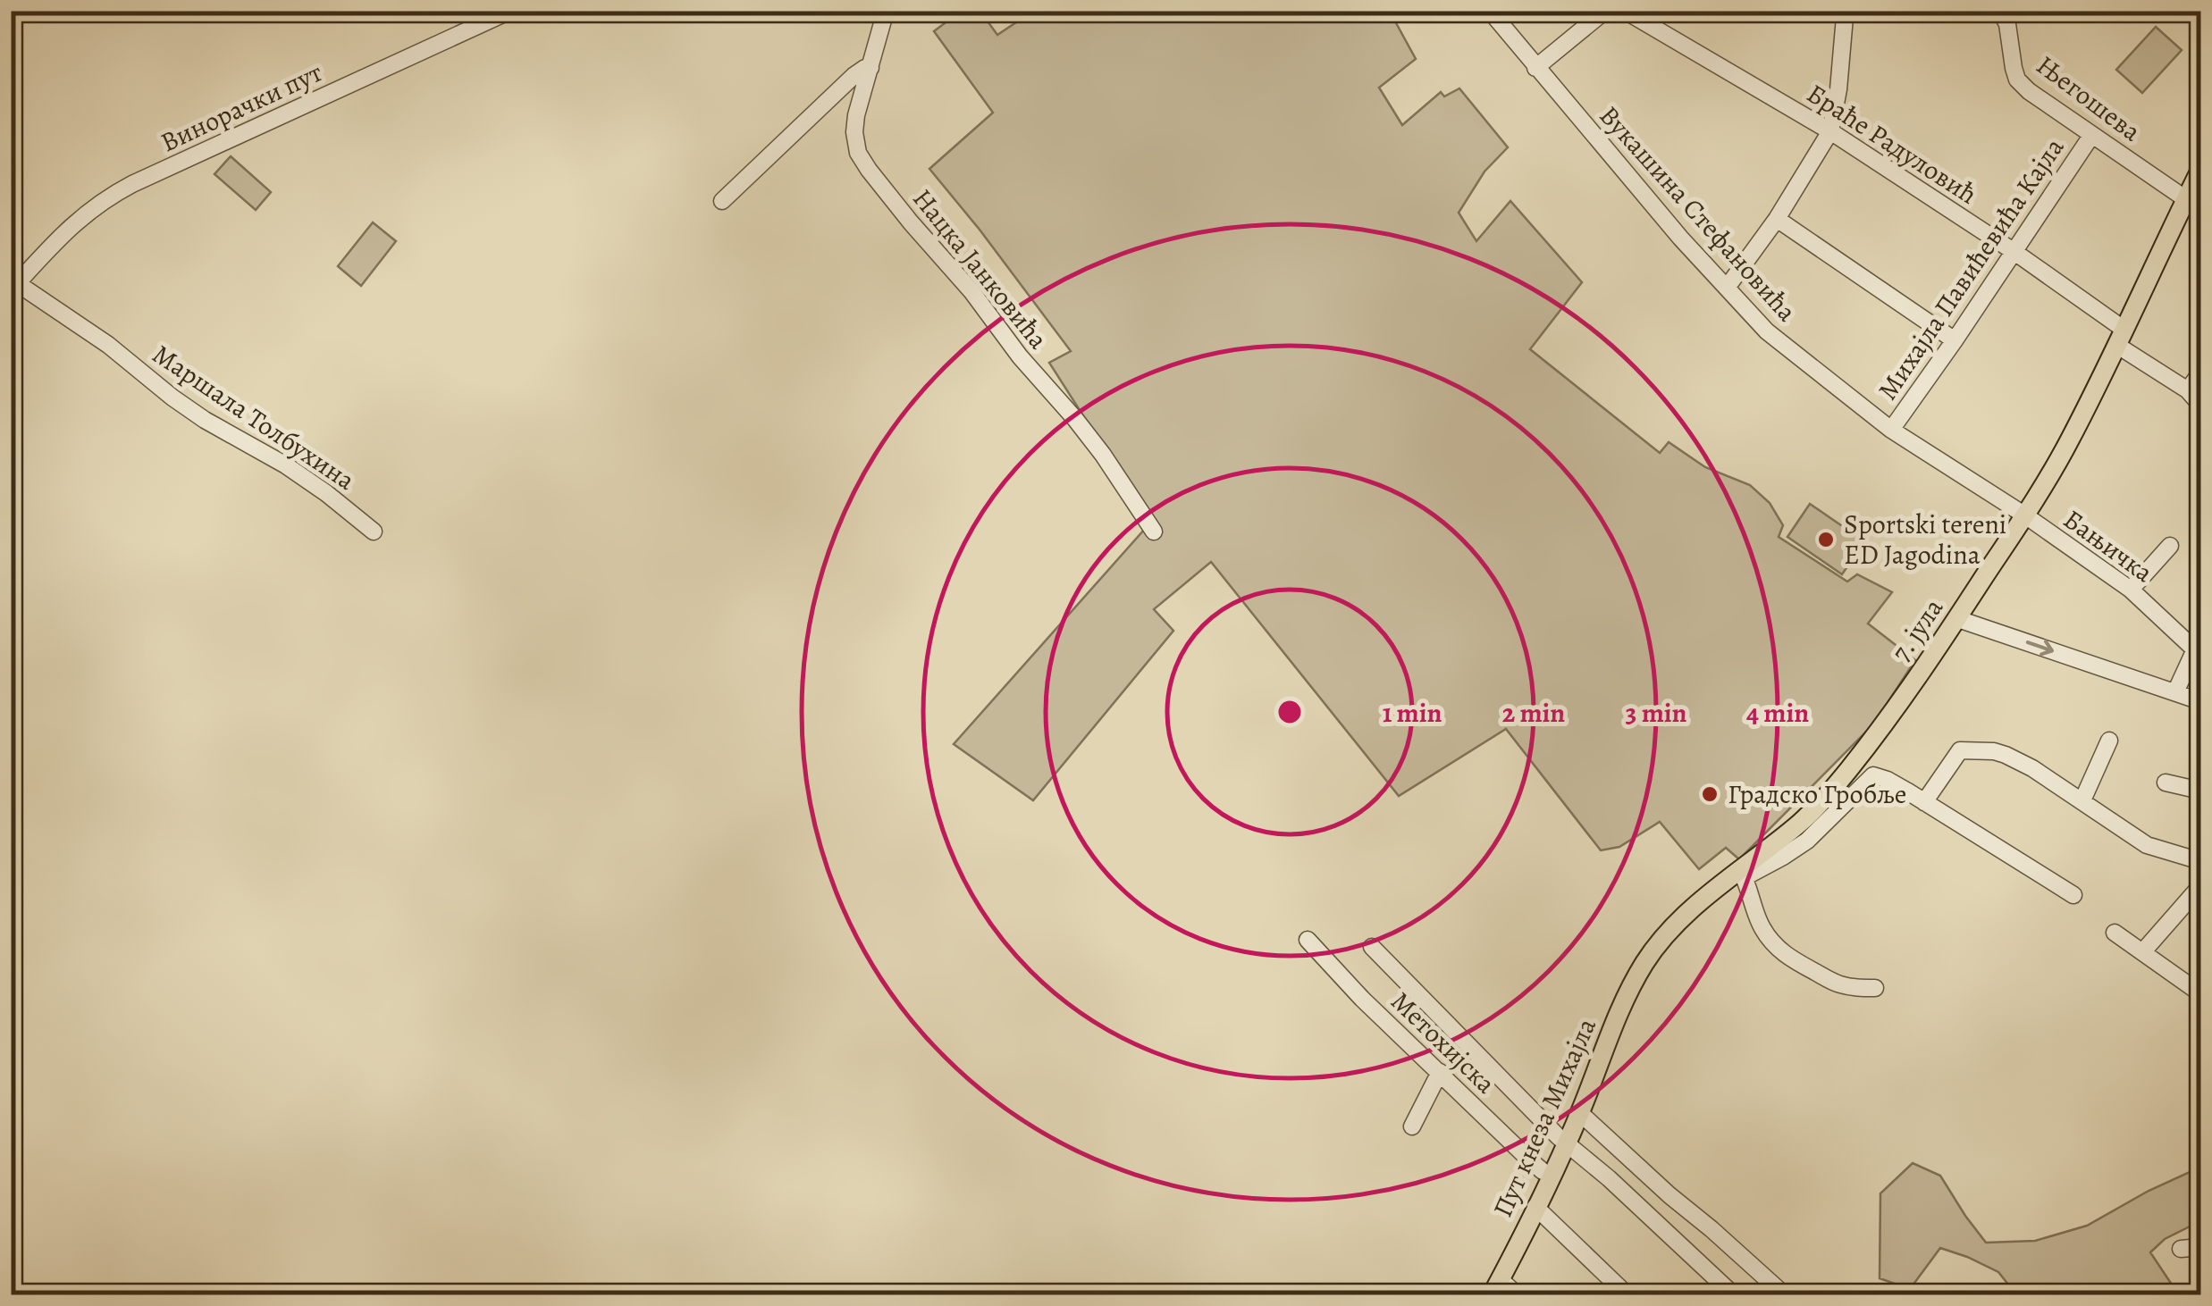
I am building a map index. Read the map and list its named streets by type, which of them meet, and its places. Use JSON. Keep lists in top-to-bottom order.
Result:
{
  "streets": {
    "main road": ["7. јула", "Пут кнеза Михајла"],
    "street": [
      "Његошева",
      "Винорачки пут",
      "Браће Радуловић",
      "Вукашина Стефановића",
      "Нацка Јанковића",
      "Михајла Павићевића Кајла",
      "Маршала Толбухина",
      "Бањичка",
      "Метохијска"
    ]
  },
  "crossings": [
    ["Његошева", "Михајла Павићевића Кајла"],
    ["Његошева", "7. јула"],
    ["Винорачки пут", "Маршала Толбухина"],
    ["Браће Радуловић", "Михајла Павићевића Кајла"],
    ["Браће Радуловић", "7. јула"],
    ["Вукашина Стефановића", "Михајла Павићевића Кајла"],
    ["Вукашина Стефановића", "Бањичка"],
    ["Вукашина Стефановића", "7. јула"],
    ["Бањичка", "7. јула"],
    ["7. јула", "Пут кнеза Михајла"],
    ["Метохијска", "Пут кнеза Михајла"]
  ],
  "places": ["Sportski tereni ED Jagodina", "Градско Гробље"],
  "rings": [
    "1 min",
    "2 min",
    "3 min",
    "4 min"
  ]
}
